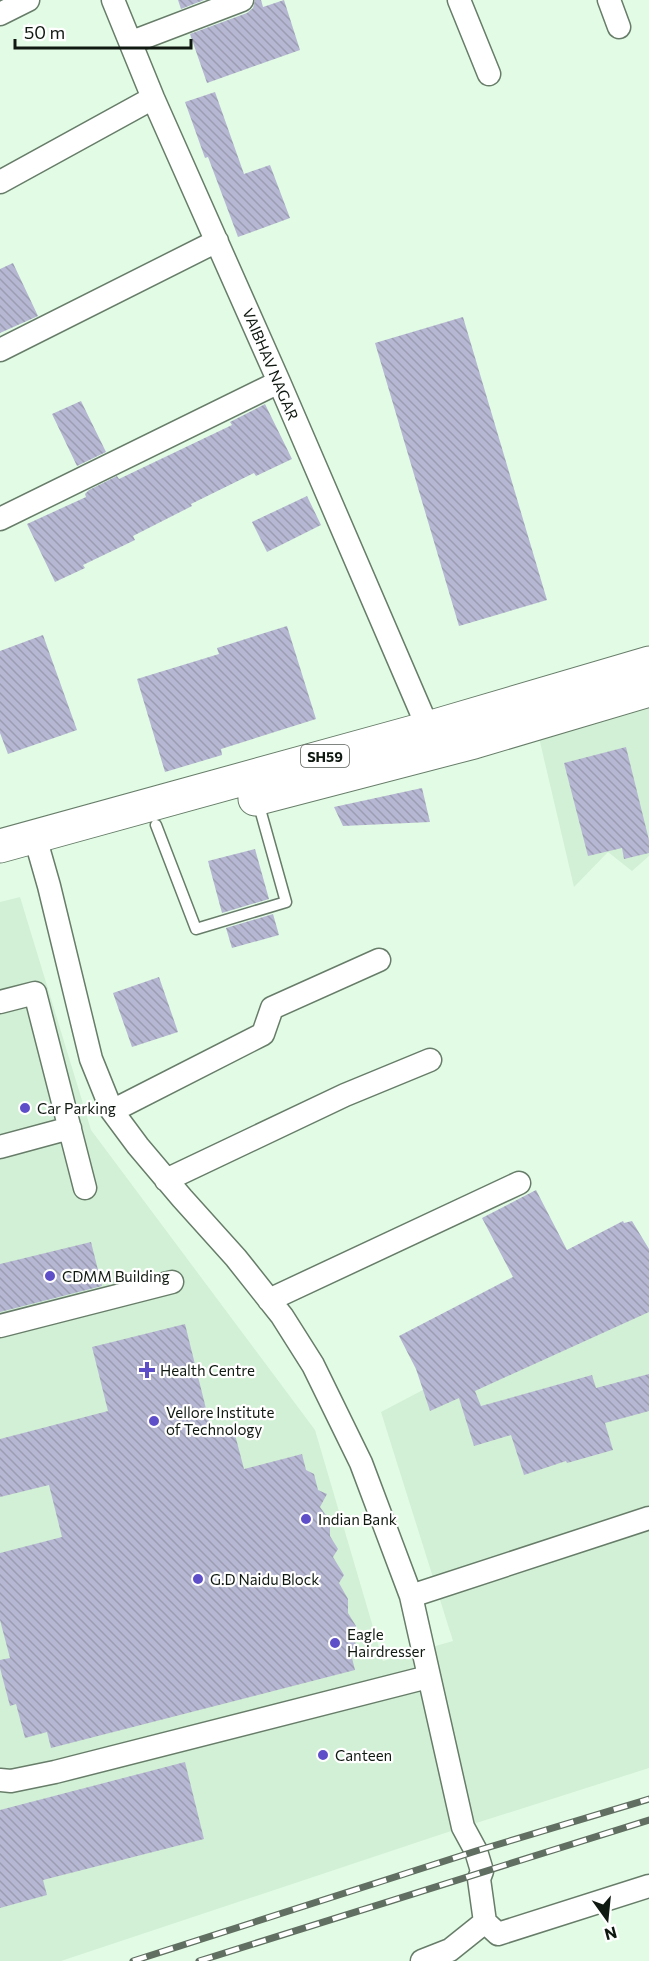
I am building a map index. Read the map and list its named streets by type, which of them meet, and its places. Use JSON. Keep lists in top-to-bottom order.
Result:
{
  "streets": {
    "main road": ["SH59"],
    "street": ["VAIBHAV NAGAR"]
  },
  "crossings": [
    ["VAIBHAV NAGAR", "SH59"]
  ],
  "places": {
    "other": [
      "Car Parking",
      "CDMM Building",
      "Vellore Institute of Technology",
      "Indian Bank",
      "G.D Naidu Block",
      "Eagle Hairdresser",
      "Canteen"
    ],
    "health": ["Health Centre"]
  },
  "scale_bar": "50 m",
  "north": "bottom"
}
